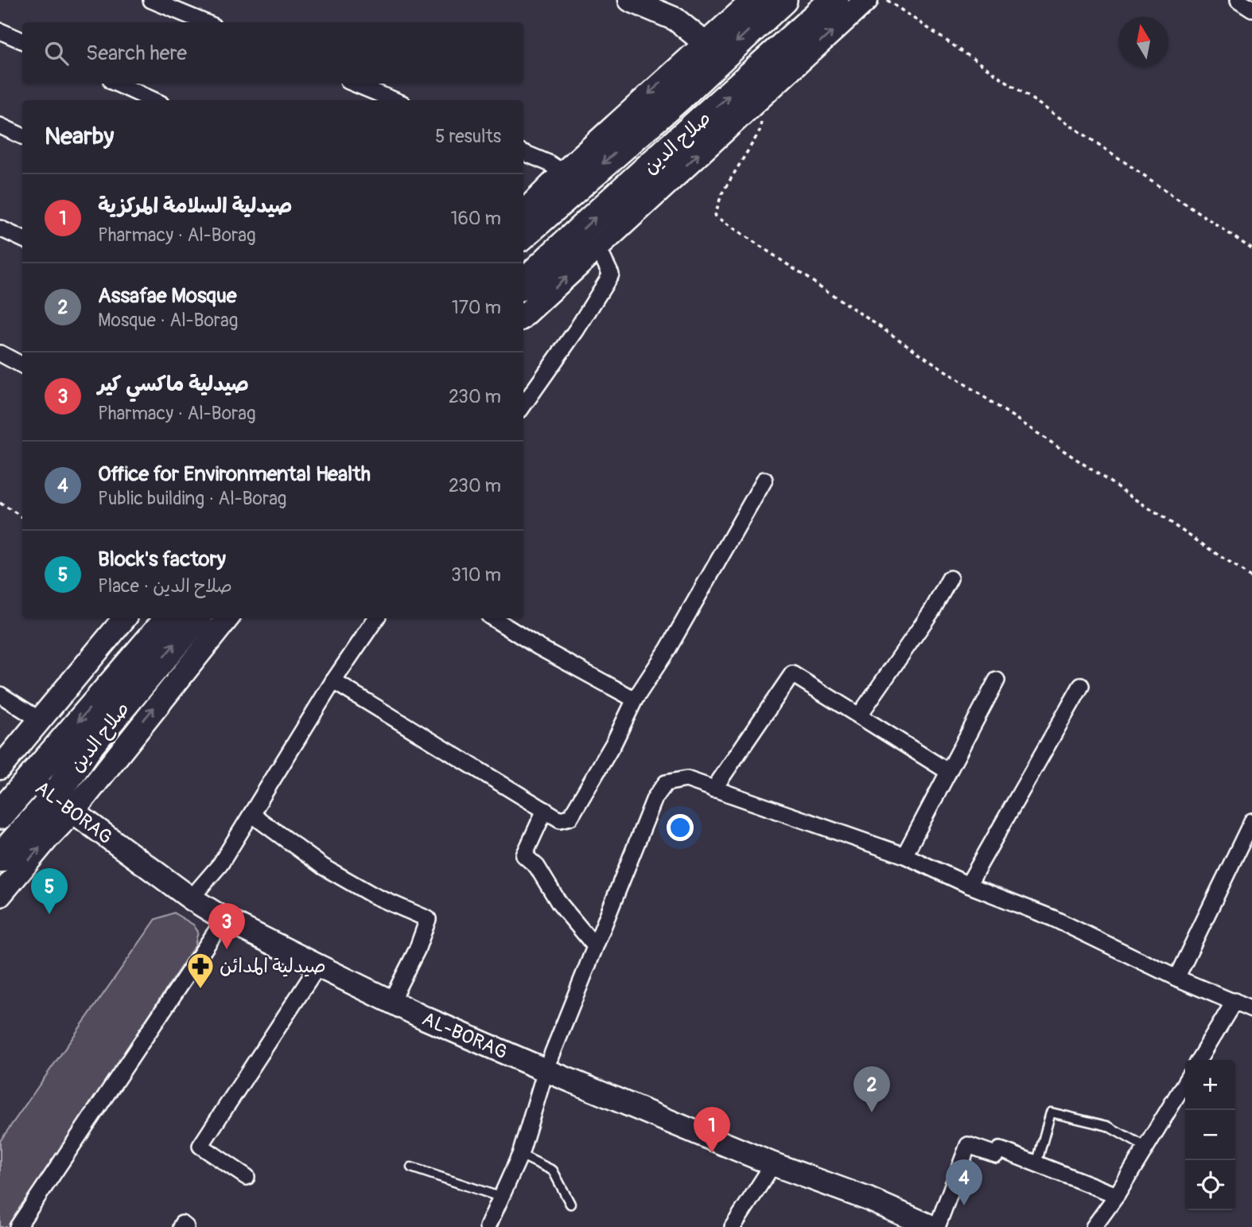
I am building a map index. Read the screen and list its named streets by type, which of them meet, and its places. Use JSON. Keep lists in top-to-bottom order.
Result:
{
  "streets": {
    "highway": ["صلاح الدين"],
    "main road": ["AL-BORAG"]
  },
  "crossings": [
    ["صلاح الدين", "AL-BORAG"]
  ],
  "places": {
    "pharmacy": ["صيدلية المدائن"]
  },
  "north": "top",
  "page": {
    "search": "Search here",
    "heading": ["Nearby", "5 results"],
    "list": [
      {
        "mark": "1",
        "name": "صيدلية السلامة المركزية",
        "note": "Pharmacy · Al-Borag",
        "value": "160 m"
      },
      {
        "mark": "2",
        "name": "Assafae Mosque",
        "note": "Mosque · Al-Borag",
        "value": "170 m"
      },
      {
        "mark": "3",
        "name": "صيدلية ماكسي كير",
        "note": "Pharmacy · Al-Borag",
        "value": "230 m"
      },
      {
        "mark": "4",
        "name": "Office for Environmental Health",
        "note": "Public building · Al-Borag",
        "value": "230 m"
      },
      {
        "mark": "5",
        "name": "Block's factory",
        "note": "Place · صلاح الدين",
        "value": "310 m"
      }
    ],
    "pins": [
      "5",
      "3",
      "2",
      "1",
      "4"
    ],
    "map_buttons": ["+", "−"]
  }
}
